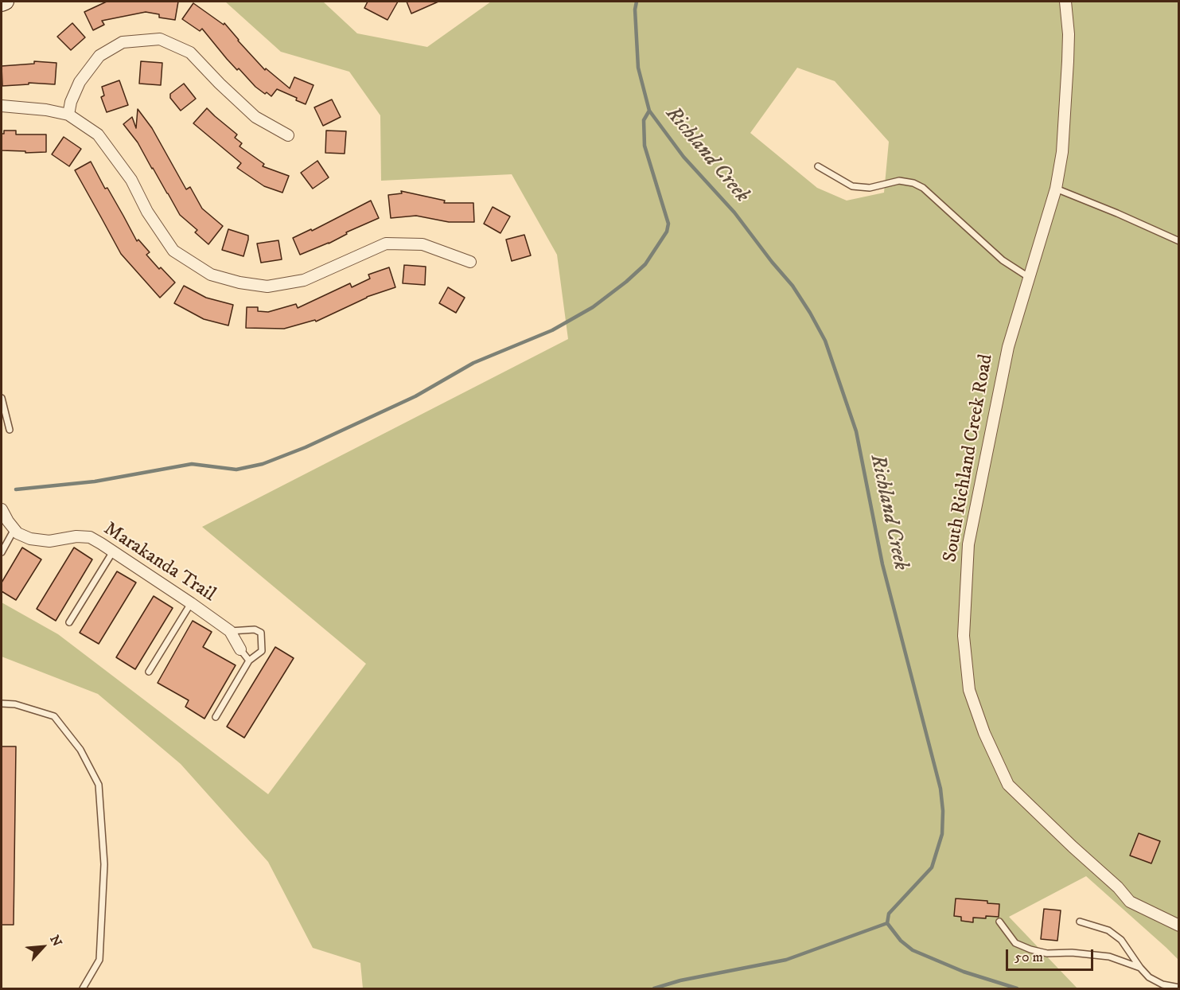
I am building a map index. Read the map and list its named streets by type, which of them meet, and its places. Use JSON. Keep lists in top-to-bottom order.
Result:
{
  "streets": {
    "street": ["South Richland Creek Road", "Marakanda Trail"]
  },
  "water": ["Richland Creek"],
  "scale_bar": "50 m",
  "north": "top right"
}
